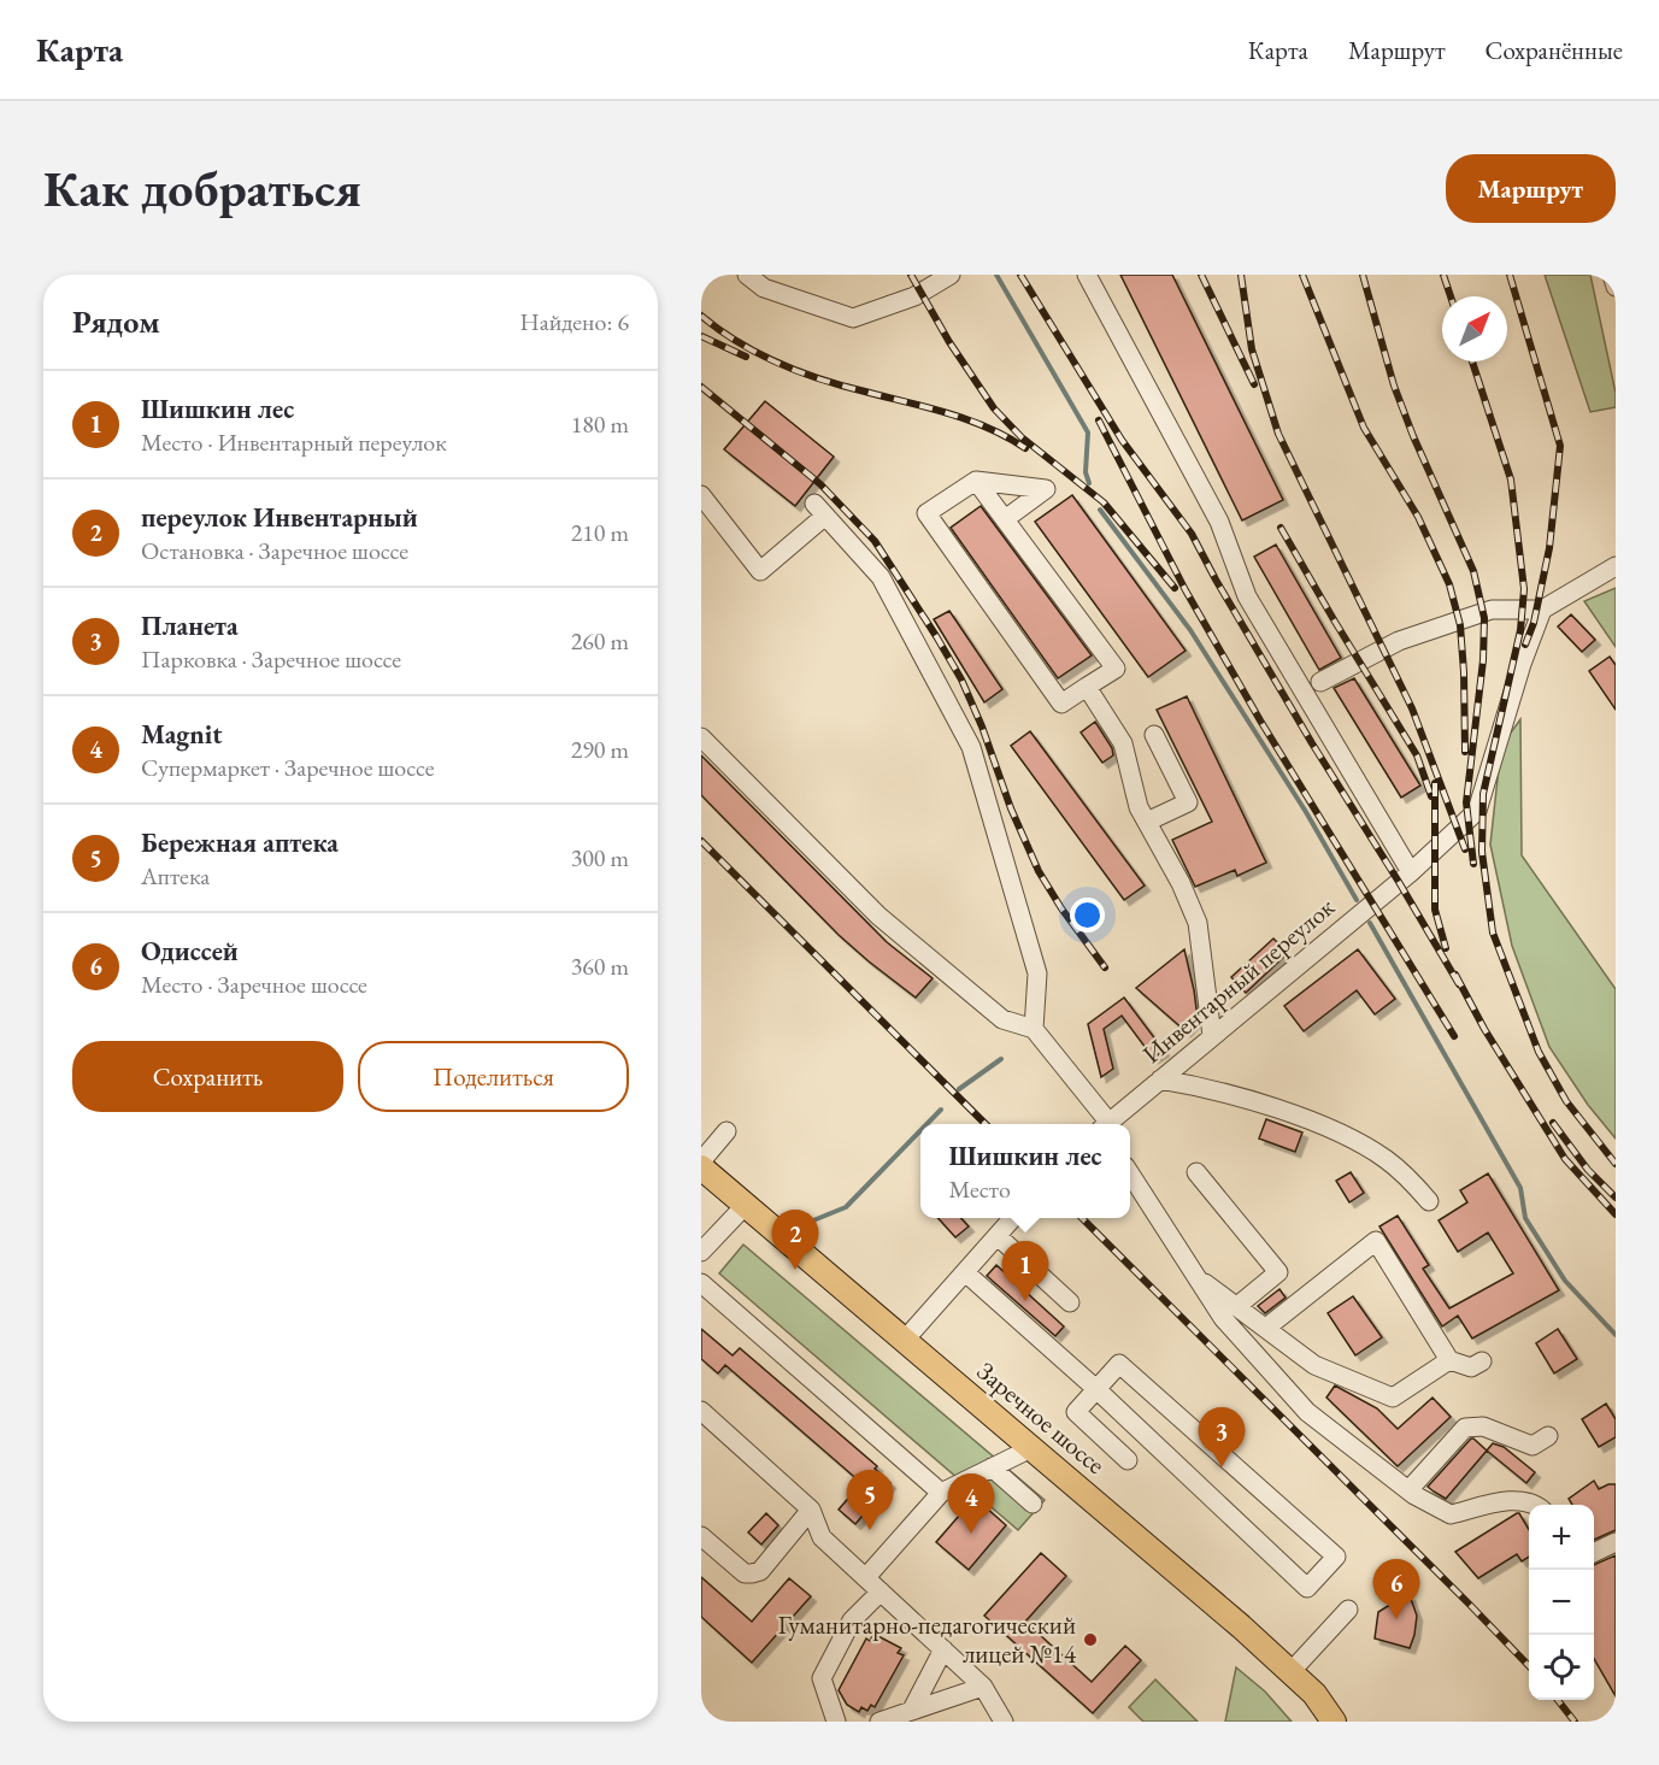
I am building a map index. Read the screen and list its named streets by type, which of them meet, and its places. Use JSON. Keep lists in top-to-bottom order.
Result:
{
  "streets": {
    "main road": ["Заречное шоссе"],
    "street": ["Инвентарный переулок"]
  },
  "places": ["Гуманитарно-педагогический лицей №14"],
  "north": "top right",
  "page": {
    "header": "Карта",
    "nav": ["Карта", "Маршрут", "Сохранённые"],
    "buttons": [
      "Маршрут",
      ["Сохранить", "Поделиться"]
    ],
    "title": "Как добраться",
    "heading": ["Рядом", "Найдено: 6"],
    "list": [
      {
        "mark": "1",
        "name": "Шишкин лес",
        "note": "Место · Инвентарный переулок",
        "value": "180 m"
      },
      {
        "mark": "2",
        "name": "переулок Инвентарный",
        "note": "Остановка · Заречное шоссе",
        "value": "210 m"
      },
      {
        "mark": "3",
        "name": "Планета",
        "note": "Парковка · Заречное шоссе",
        "value": "260 m"
      },
      {
        "mark": "4",
        "name": "Magnit",
        "note": "Супермаркет · Заречное шоссе",
        "value": "290 m"
      },
      {
        "mark": "5",
        "name": "Бережная аптека",
        "note": "Аптека",
        "value": "300 m"
      },
      {
        "mark": "6",
        "name": "Одиссей",
        "note": "Место · Заречное шоссе",
        "value": "360 m"
      }
    ],
    "popup": ["Шишкин лес", "Место"],
    "pins": [
      "2",
      "1",
      "3",
      "5",
      "4",
      "6"
    ],
    "map_buttons": ["+", "−"]
  }
}
